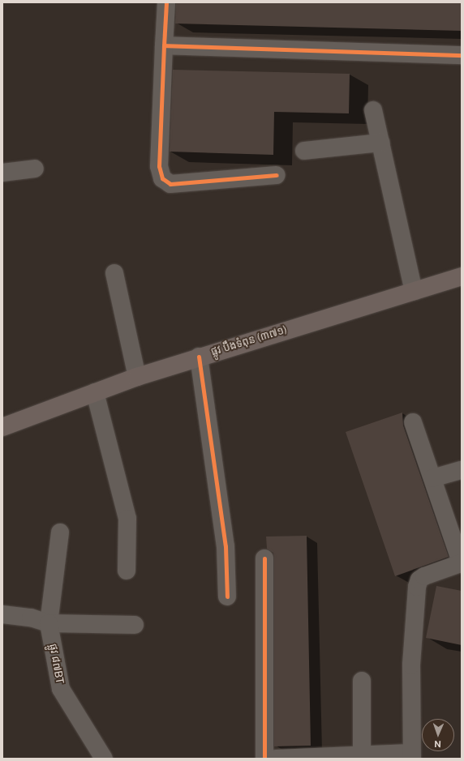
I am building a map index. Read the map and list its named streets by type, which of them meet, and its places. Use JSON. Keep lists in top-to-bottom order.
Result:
{
  "streets": {
    "main road": ["ផ្លូវ បឹងទំពុន (៣៧១)"],
    "street": ["ផ្លូវ ៨៧BT"]
  },
  "north": "bottom"
}
